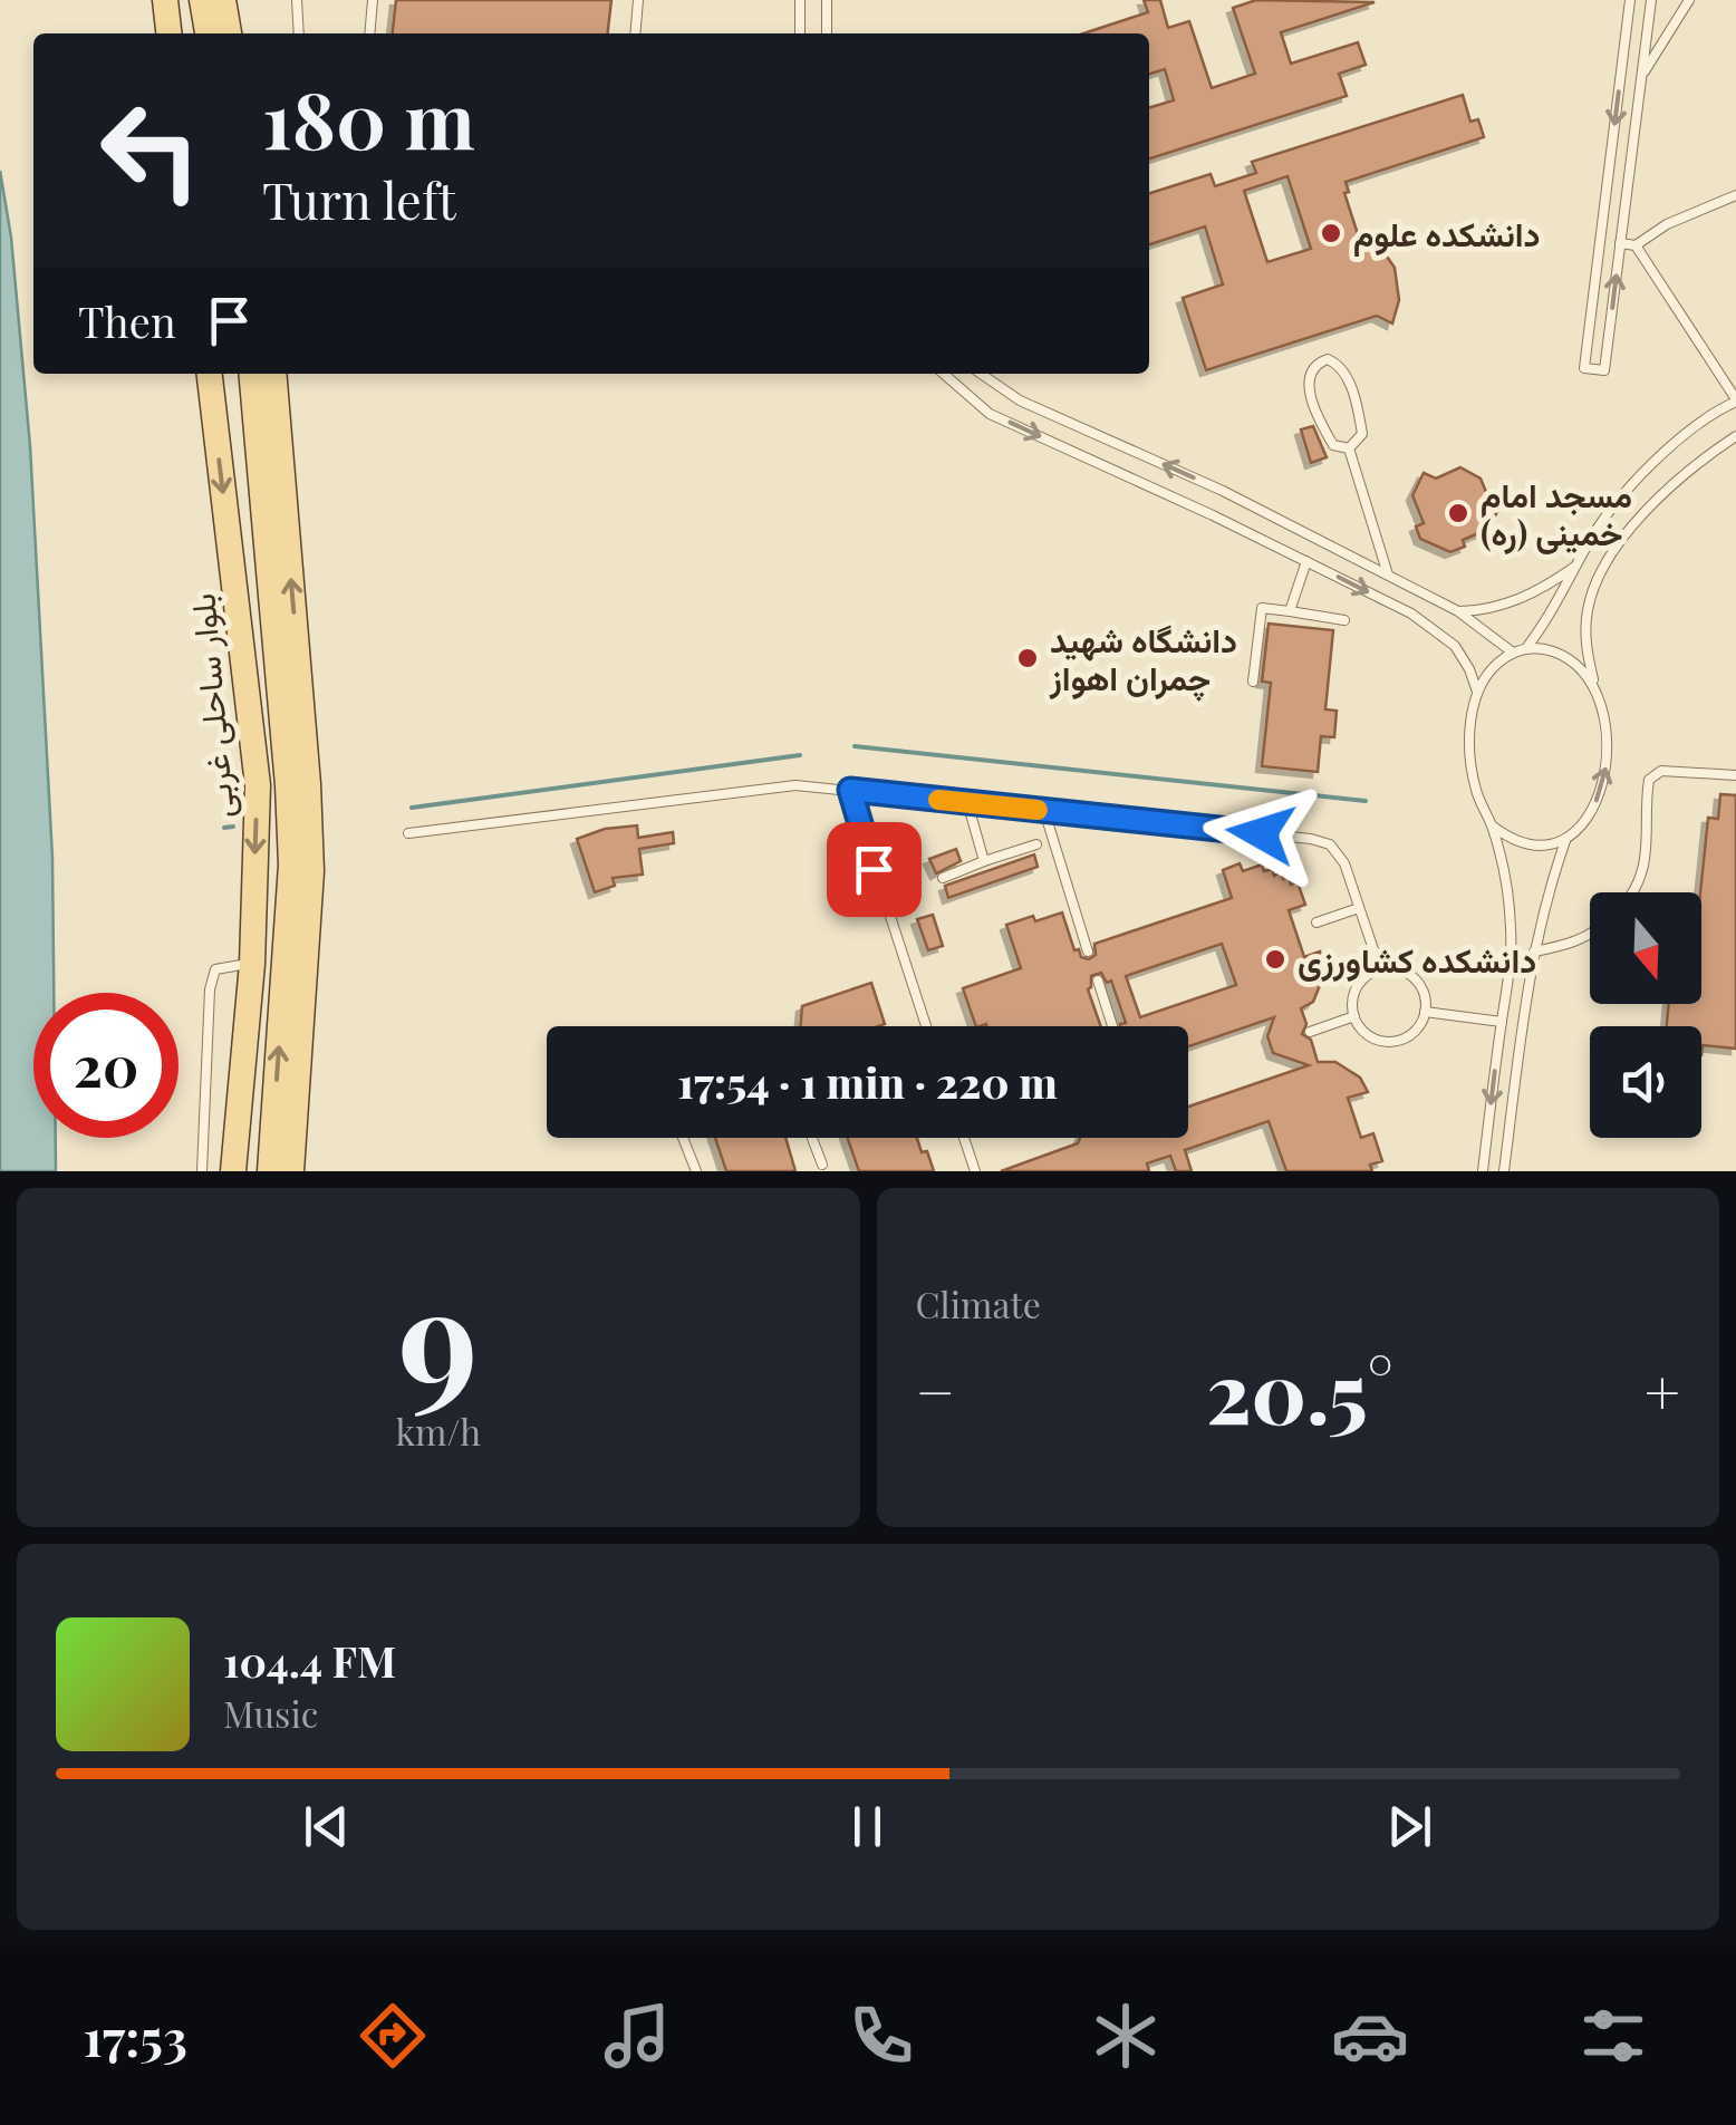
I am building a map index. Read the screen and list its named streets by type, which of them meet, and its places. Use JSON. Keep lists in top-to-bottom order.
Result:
{
  "streets": {
    "main road": ["بلوار ساحلی غربی"]
  },
  "places": [
    "دانشکده علوم",
    "مسجد امام خمینی (ره)",
    "دانشگاه شهید چمران اهواز",
    "دانشکده کشاورزی"
  ],
  "north": "bottom",
  "page": {
    "turn": ["180 m", "Turn left"],
    "then": "Then",
    "limit": "20",
    "trip": "17:54 · 1 min · 220 m",
    "tile": [
      ["9", "km/h"],
      "Climate"
    ],
    "heat": ["−", "20.5°", "+"],
    "song": ["104.4 FM", "Music"],
    "tabs": "17:53"
  }
}
